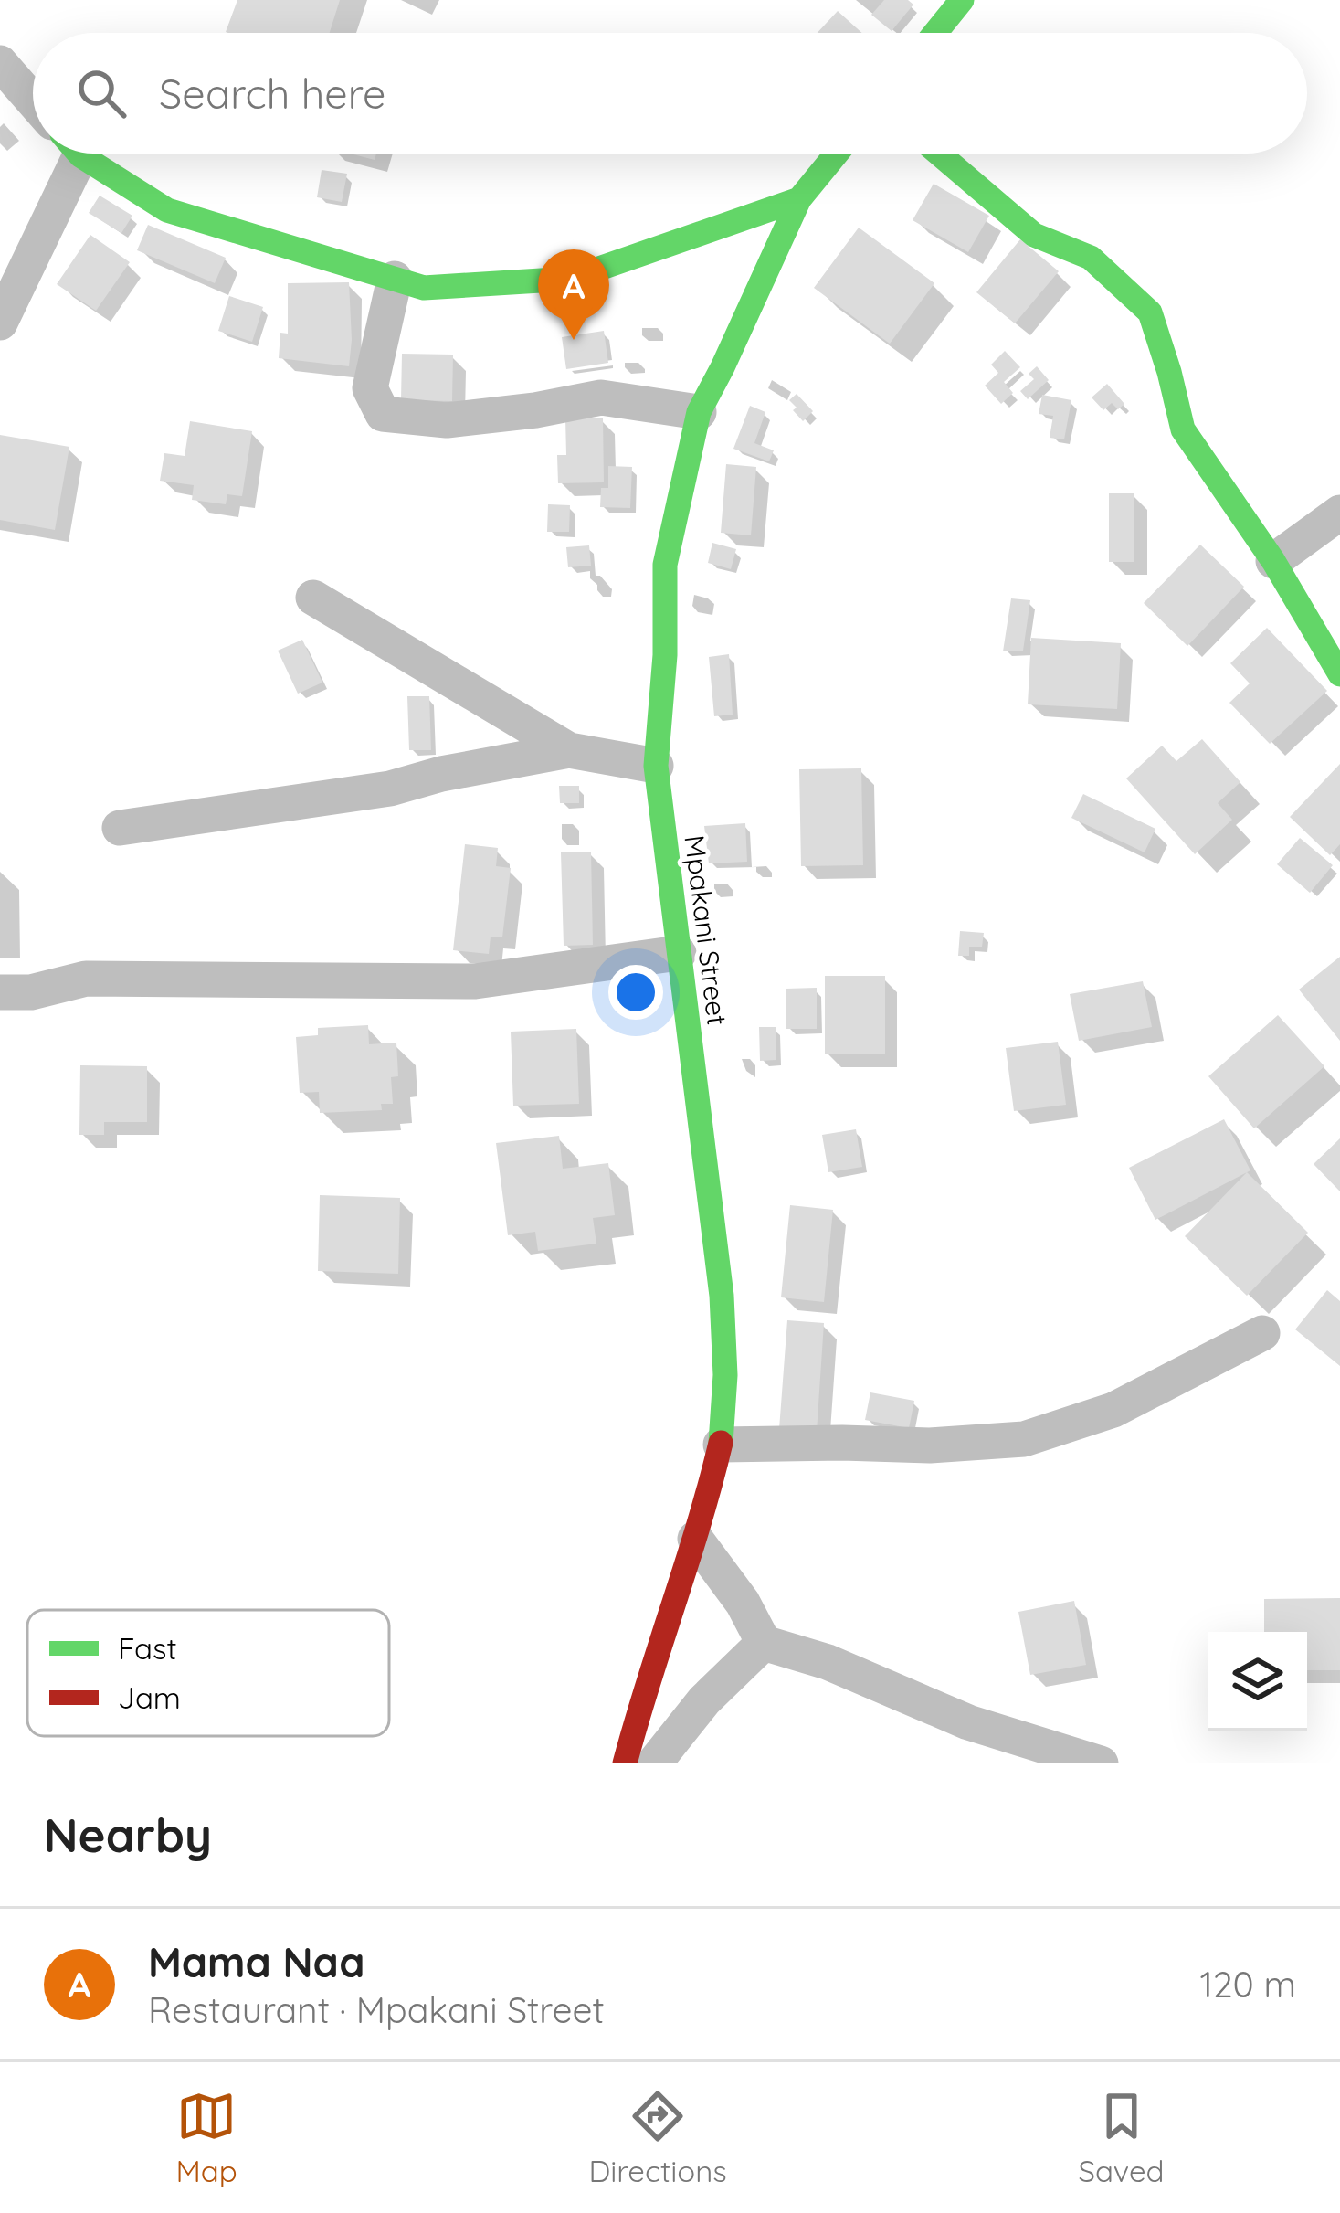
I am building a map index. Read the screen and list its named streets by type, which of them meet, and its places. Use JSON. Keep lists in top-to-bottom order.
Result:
{
  "streets": {
    "street": ["Mpakani Street"]
  },
  "legend": ["Fast", "Jam"],
  "page": {
    "search": "Search here",
    "pins": "A",
    "heading": "Nearby",
    "list": [
      {
        "mark": "A",
        "name": "Mama Naa",
        "note": "Restaurant · Mpakani Street",
        "value": "120 m"
      }
    ],
    "nav": ["Map", "Directions", "Saved"]
  }
}
